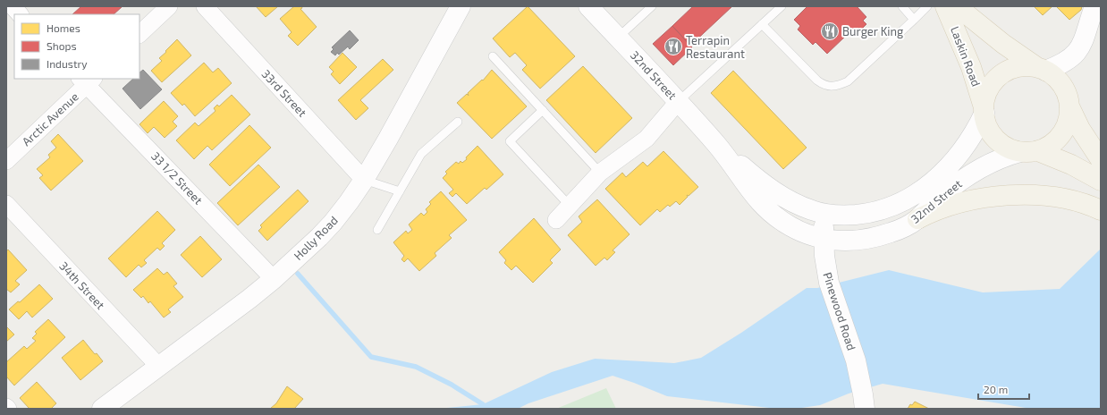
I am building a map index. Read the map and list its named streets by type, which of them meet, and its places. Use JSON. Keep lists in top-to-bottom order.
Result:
{
  "streets": {
    "main road": ["Laskin Road"],
    "street": [
      "32nd Street",
      "33rd Street",
      "Arctic Avenue",
      "33 1/2 Street",
      "Holly Road",
      "34th Street",
      "Pinewood Road"
    ]
  },
  "crossings": [
    ["Laskin Road", "32nd Street"],
    ["32nd Street", "Pinewood Road"],
    ["33rd Street", "Holly Road"],
    ["Arctic Avenue", "33 1/2 Street"],
    ["33 1/2 Street", "Holly Road"],
    ["Holly Road", "34th Street"]
  ],
  "places": {
    "restaurant": ["Burger King", "Terrapin Restaurant"]
  },
  "legend": ["Homes", "Shops", "Industry"],
  "scale_bar": "20 m"
}
